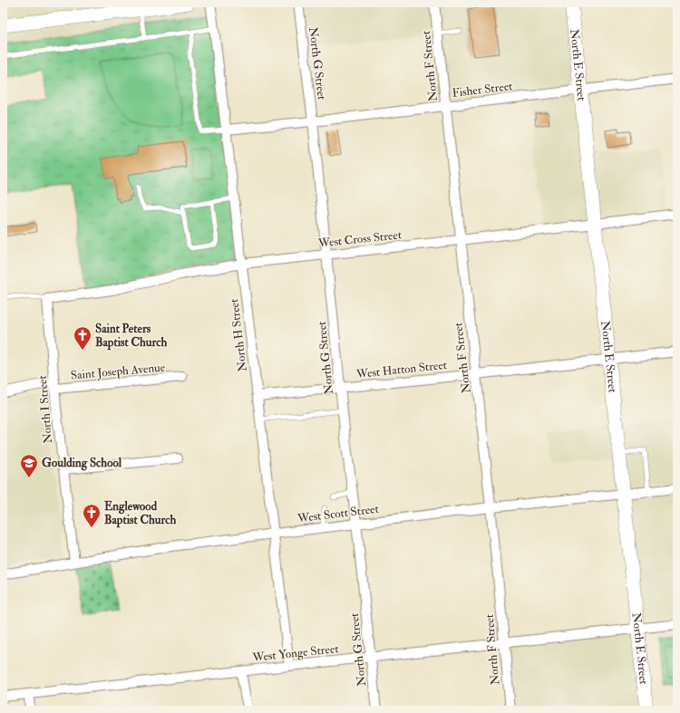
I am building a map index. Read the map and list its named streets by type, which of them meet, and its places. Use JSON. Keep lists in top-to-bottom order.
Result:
{
  "streets": {
    "street": [
      "North G Street",
      "North E Street",
      "North F Street",
      "Fisher Street",
      "West Cross Street",
      "North H Street",
      "West Hatton Street",
      "Saint Joseph Avenue",
      "North I Street",
      "West Scott Street",
      "West Yonge Street"
    ]
  },
  "crossings": [
    ["North G Street", "Fisher Street"],
    ["North G Street", "West Cross Street"],
    ["North G Street", "West Hatton Street"],
    ["North G Street", "West Scott Street"],
    ["North G Street", "West Yonge Street"],
    ["North E Street", "Fisher Street"],
    ["North E Street", "West Cross Street"],
    ["North E Street", "West Hatton Street"],
    ["North E Street", "West Scott Street"],
    ["North E Street", "West Yonge Street"],
    ["North F Street", "Fisher Street"],
    ["North F Street", "West Cross Street"],
    ["North F Street", "West Hatton Street"],
    ["North F Street", "West Scott Street"],
    ["North F Street", "West Yonge Street"],
    ["Fisher Street", "North H Street"],
    ["West Cross Street", "North H Street"],
    ["West Cross Street", "North I Street"],
    ["North H Street", "West Hatton Street"],
    ["North H Street", "West Scott Street"],
    ["North H Street", "West Yonge Street"],
    ["Saint Joseph Avenue", "North I Street"],
    ["North I Street", "West Scott Street"]
  ],
  "places": {
    "church": ["Saint Peters Baptist Church", "Englewood Baptist Church"],
    "school or university": ["Goulding School"]
  }
}
